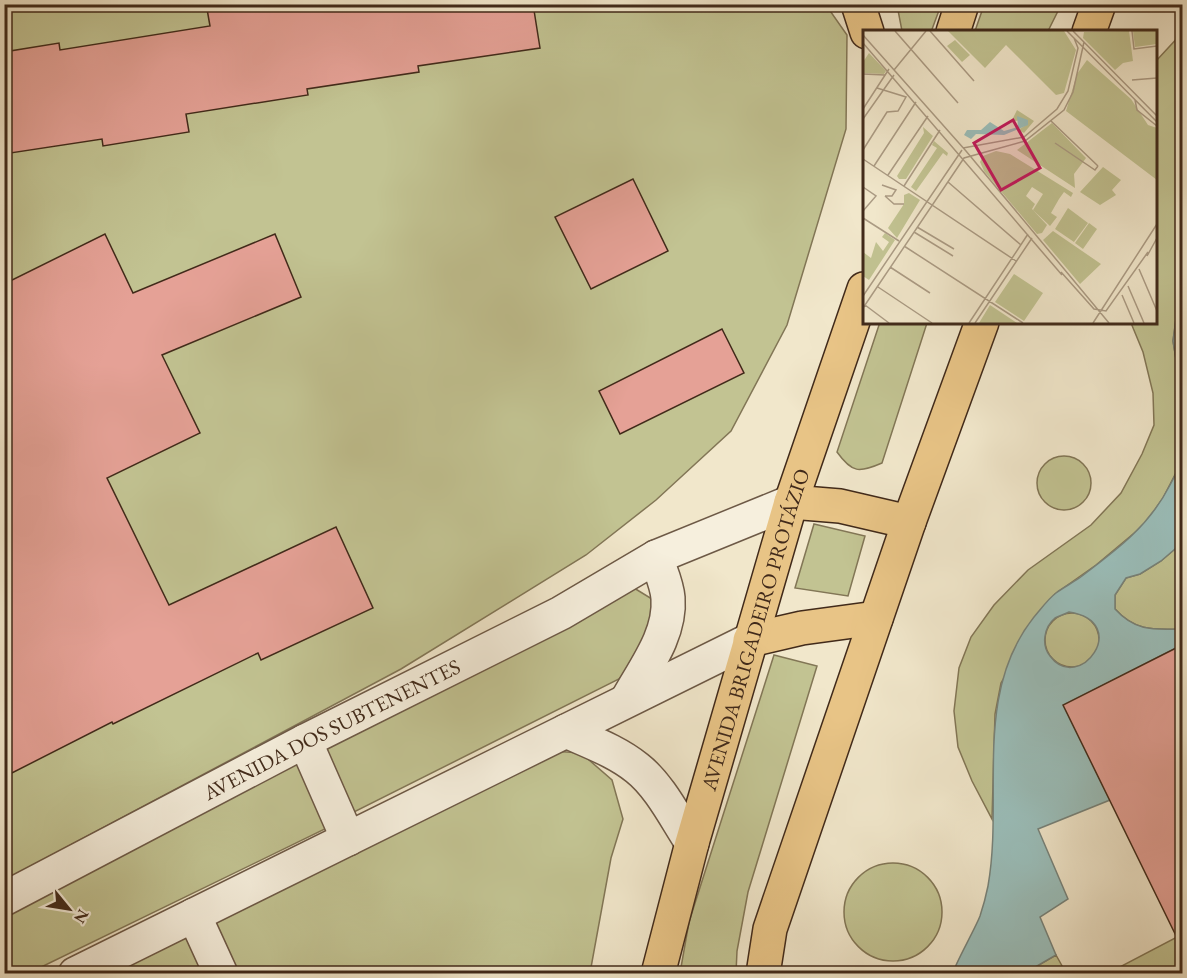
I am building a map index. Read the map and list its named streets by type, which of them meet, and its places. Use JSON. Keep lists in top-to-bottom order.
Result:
{
  "streets": {
    "main road": ["AVENIDA BRIGADEIRO PROTÁZIO"],
    "lane": ["AVENIDA DOS SUBTENENTES"]
  },
  "crossings": [
    ["AVENIDA BRIGADEIRO PROTÁZIO", "AVENIDA DOS SUBTENENTES"]
  ],
  "north": "bottom right"
}
